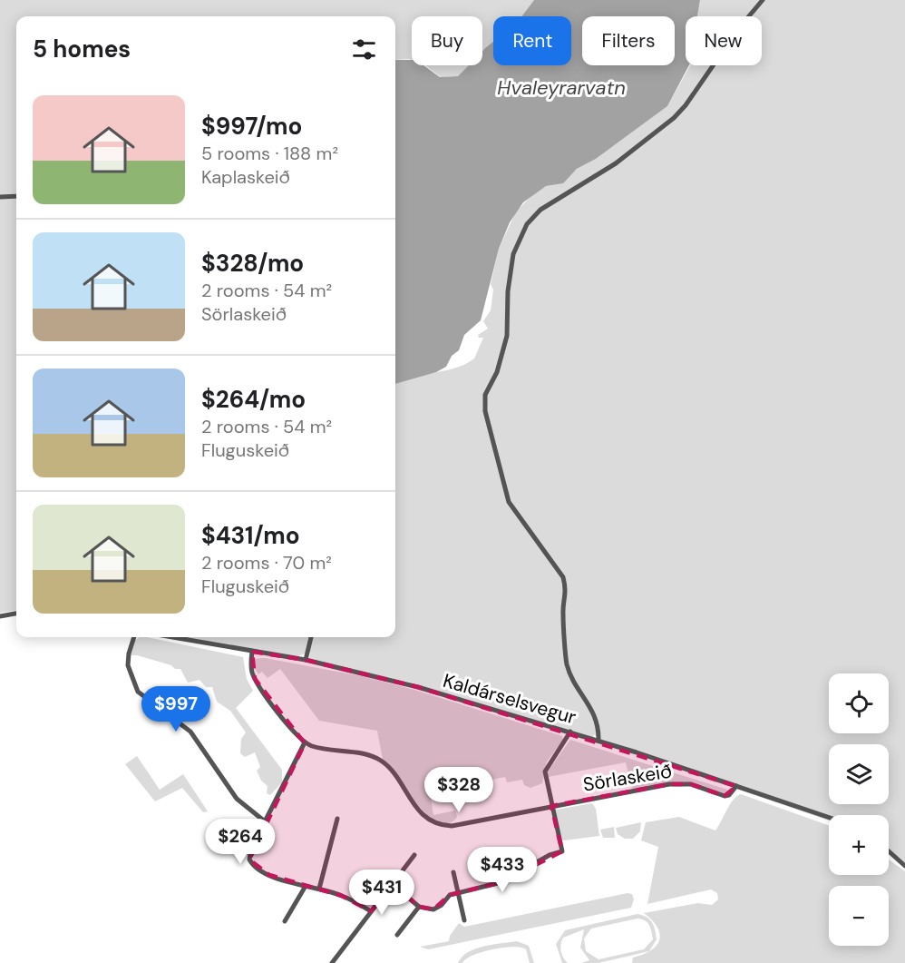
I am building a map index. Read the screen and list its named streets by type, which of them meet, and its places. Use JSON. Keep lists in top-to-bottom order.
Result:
{
  "streets": {
    "street": ["Kaldárselsvegur", "Sörlaskeið"]
  },
  "crossings": [
    ["Kaldárselsvegur", "Sörlaskeið"]
  ],
  "water": ["Hvaleyrarvatn"],
  "page": {
    "chip": [
      "Buy",
      "Rent",
      "Filters",
      "New"
    ],
    "heading": "5 homes",
    "list": [
      {
        "name": "$997/mo",
        "note": "5 rooms · 188 m² · Kaplaskeið"
      },
      {
        "name": "$328/mo",
        "note": "2 rooms · 54 m² · Sörlaskeið"
      },
      {
        "name": "$264/mo",
        "note": "2 rooms · 54 m² · Fluguskeið"
      },
      {
        "name": "$431/mo",
        "note": "2 rooms · 70 m² · Fluguskeið"
      }
    ],
    "map_buttons": ["+", "−"],
    "price": [
      "$997",
      "$328",
      "$264",
      "$433",
      "$431"
    ]
  }
}
